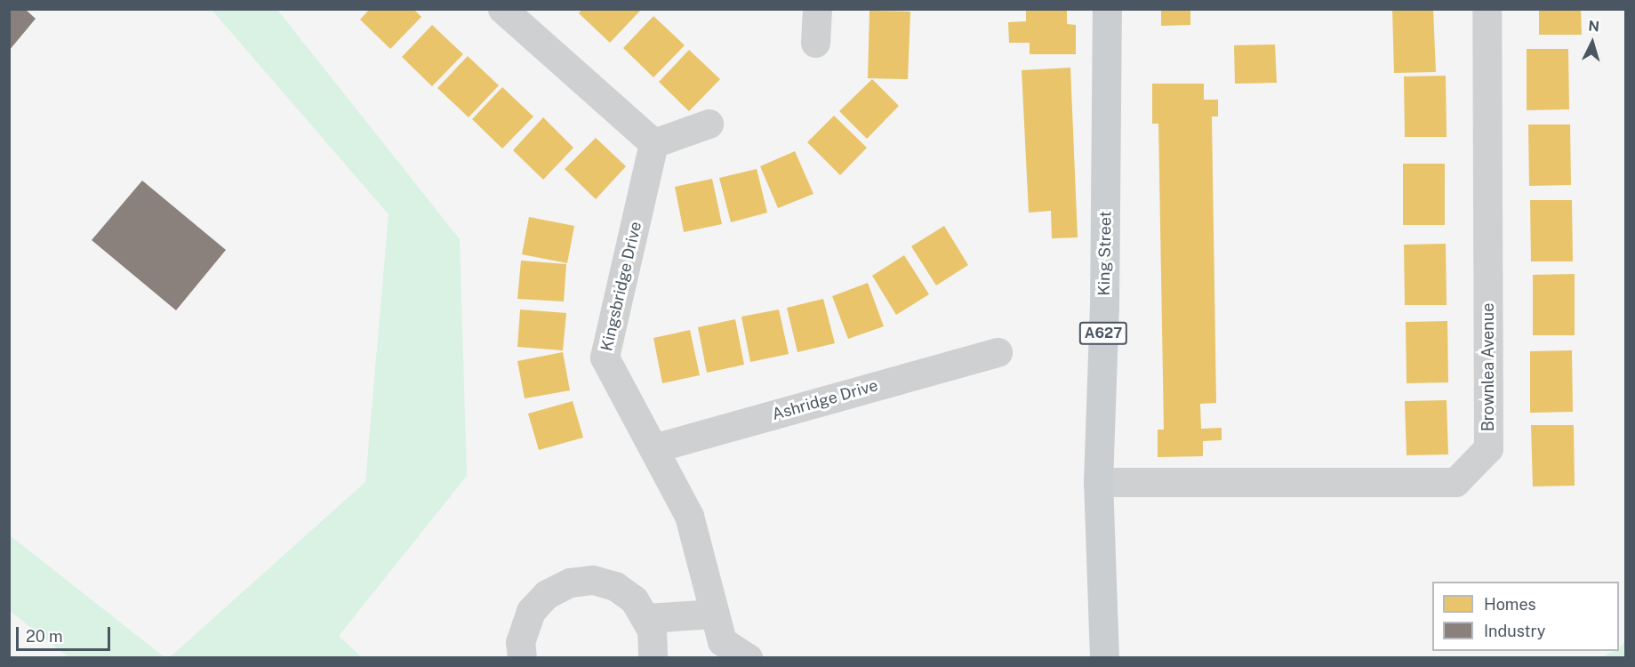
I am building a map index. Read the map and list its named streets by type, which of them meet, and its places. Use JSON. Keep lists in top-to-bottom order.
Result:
{
  "streets": {
    "main road": ["King Street", "A627"],
    "street": ["Kingsbridge Drive", "Brownlea Avenue", "Ashridge Drive"]
  },
  "crossings": [
    ["King Street", "Brownlea Avenue"],
    ["Kingsbridge Drive", "Ashridge Drive"]
  ],
  "legend": ["Homes", "Industry"],
  "scale_bar": "20 m",
  "north": "top"
}
